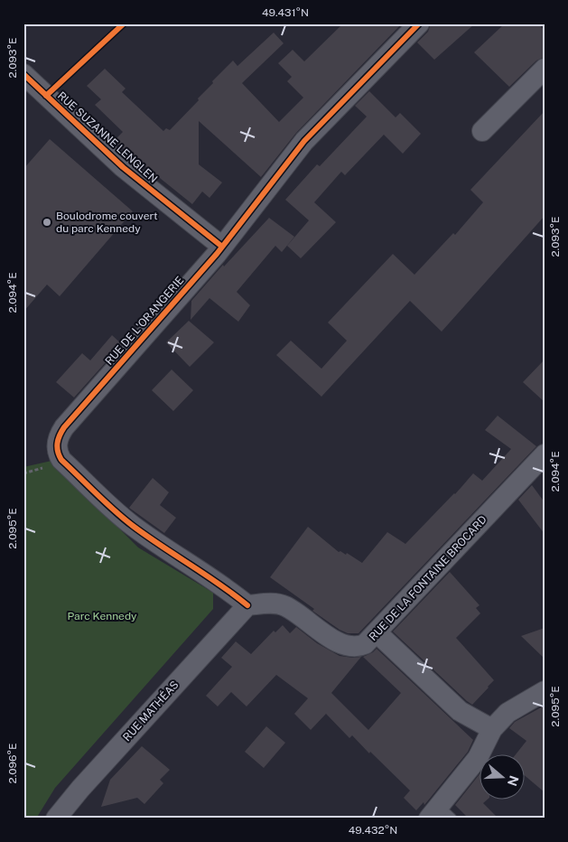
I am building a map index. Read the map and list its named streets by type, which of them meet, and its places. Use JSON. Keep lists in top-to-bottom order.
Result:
{
  "streets": {
    "street": [
      "RUE SUZANNE LENGLEN",
      "RUE DE L'ORANGERIE",
      "RUE DE LA FONTAINE BROCARD",
      "RUE MATHÉAS"
    ]
  },
  "crossings": [
    ["RUE SUZANNE LENGLEN", "RUE DE L'ORANGERIE"],
    ["RUE DE L'ORANGERIE", "RUE DE LA FONTAINE BROCARD"],
    ["RUE DE L'ORANGERIE", "RUE MATHÉAS"],
    ["RUE DE LA FONTAINE BROCARD", "RUE MATHÉAS"]
  ],
  "parks": ["Parc Kennedy"],
  "places": ["Boulodrome couvert du parc Kennedy"],
  "north": "right",
  "coordinates": [
    "49.431°N",
    "2.093°E",
    "2.094°E",
    "2.095°E",
    "2.096°E",
    "49.432°N"
  ]
}
